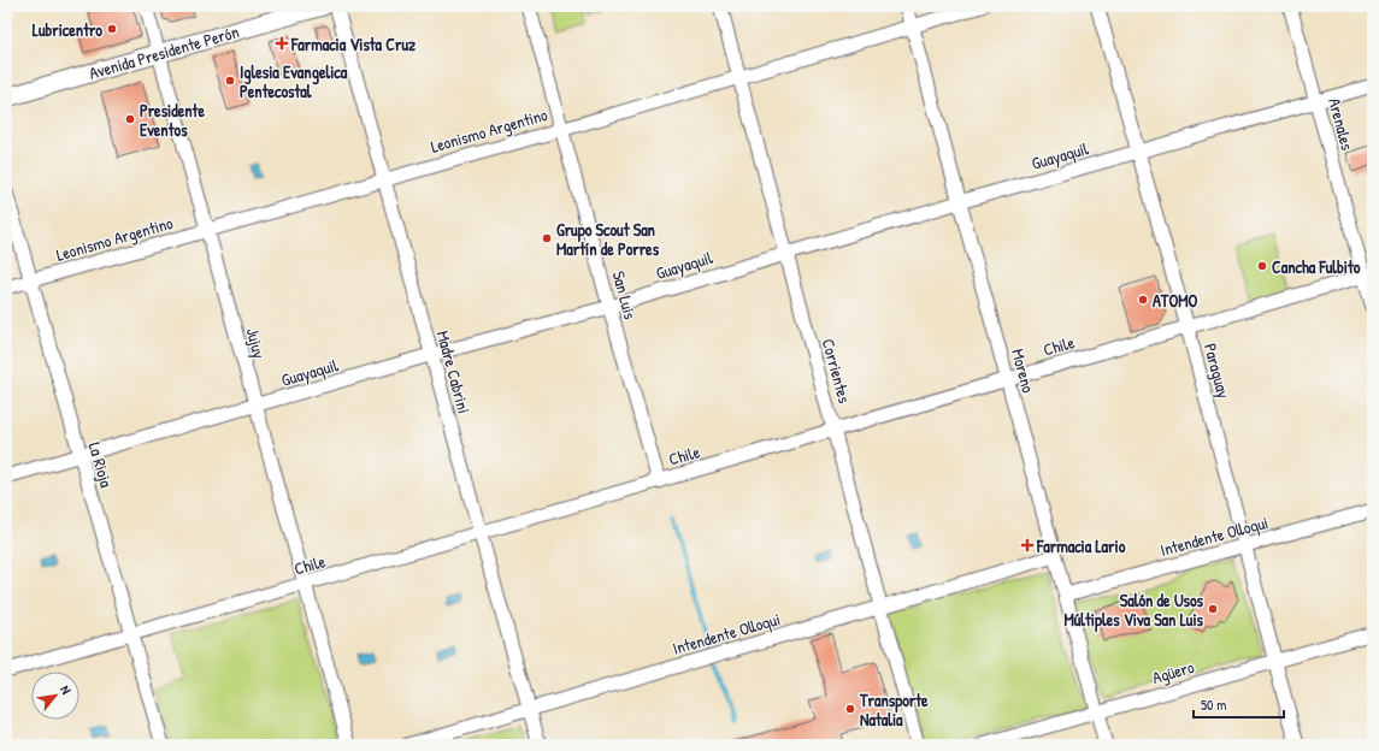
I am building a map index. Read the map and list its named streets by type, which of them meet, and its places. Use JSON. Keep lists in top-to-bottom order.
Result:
{
  "streets": {
    "main road": ["Avenida Presidente Perón"],
    "street": [
      "Arenales",
      "Leonismo Argentino",
      "Guayaquil",
      "San Luis",
      "Jujuy",
      "Chile",
      "Corrientes",
      "Moreno",
      "Paraguay",
      "Madre Cabrini",
      "La Rioja",
      "Intendente Olloqui",
      "Agüero"
    ]
  },
  "crossings": [
    ["Avenida Presidente Perón", "Jujuy"],
    ["Arenales", "Guayaquil"],
    ["Arenales", "Chile"],
    ["Leonismo Argentino", "San Luis"],
    ["Leonismo Argentino", "Jujuy"],
    ["Leonismo Argentino", "Corrientes"],
    ["Leonismo Argentino", "Moreno"],
    ["Leonismo Argentino", "Madre Cabrini"],
    ["Leonismo Argentino", "La Rioja"],
    ["Guayaquil", "San Luis"],
    ["Guayaquil", "Jujuy"],
    ["Guayaquil", "Corrientes"],
    ["Guayaquil", "Moreno"],
    ["Guayaquil", "Paraguay"],
    ["Guayaquil", "Madre Cabrini"],
    ["Guayaquil", "La Rioja"],
    ["San Luis", "Chile"],
    ["Jujuy", "Chile"],
    ["Chile", "Corrientes"],
    ["Chile", "Moreno"],
    ["Chile", "Paraguay"],
    ["Chile", "Madre Cabrini"],
    ["Chile", "La Rioja"],
    ["Corrientes", "Intendente Olloqui"],
    ["Moreno", "Intendente Olloqui"],
    ["Moreno", "Agüero"],
    ["Paraguay", "Intendente Olloqui"],
    ["Paraguay", "Agüero"],
    ["Madre Cabrini", "Intendente Olloqui"]
  ],
  "places": {
    "other": [
      "Lubricentro",
      "Iglesia Evangelica Pentecostal",
      "Presidente Eventos",
      "Grupo Scout San Martín de Porres",
      "Cancha Fulbito",
      "ATOMO",
      "Salón de Usos Múltiples Viva San Luis",
      "Transporte Natalia"
    ],
    "health": ["Farmacia Vista Cruz", "Farmacia Lario"]
  },
  "scale_bar": "50 m",
  "north": "top right"
}
